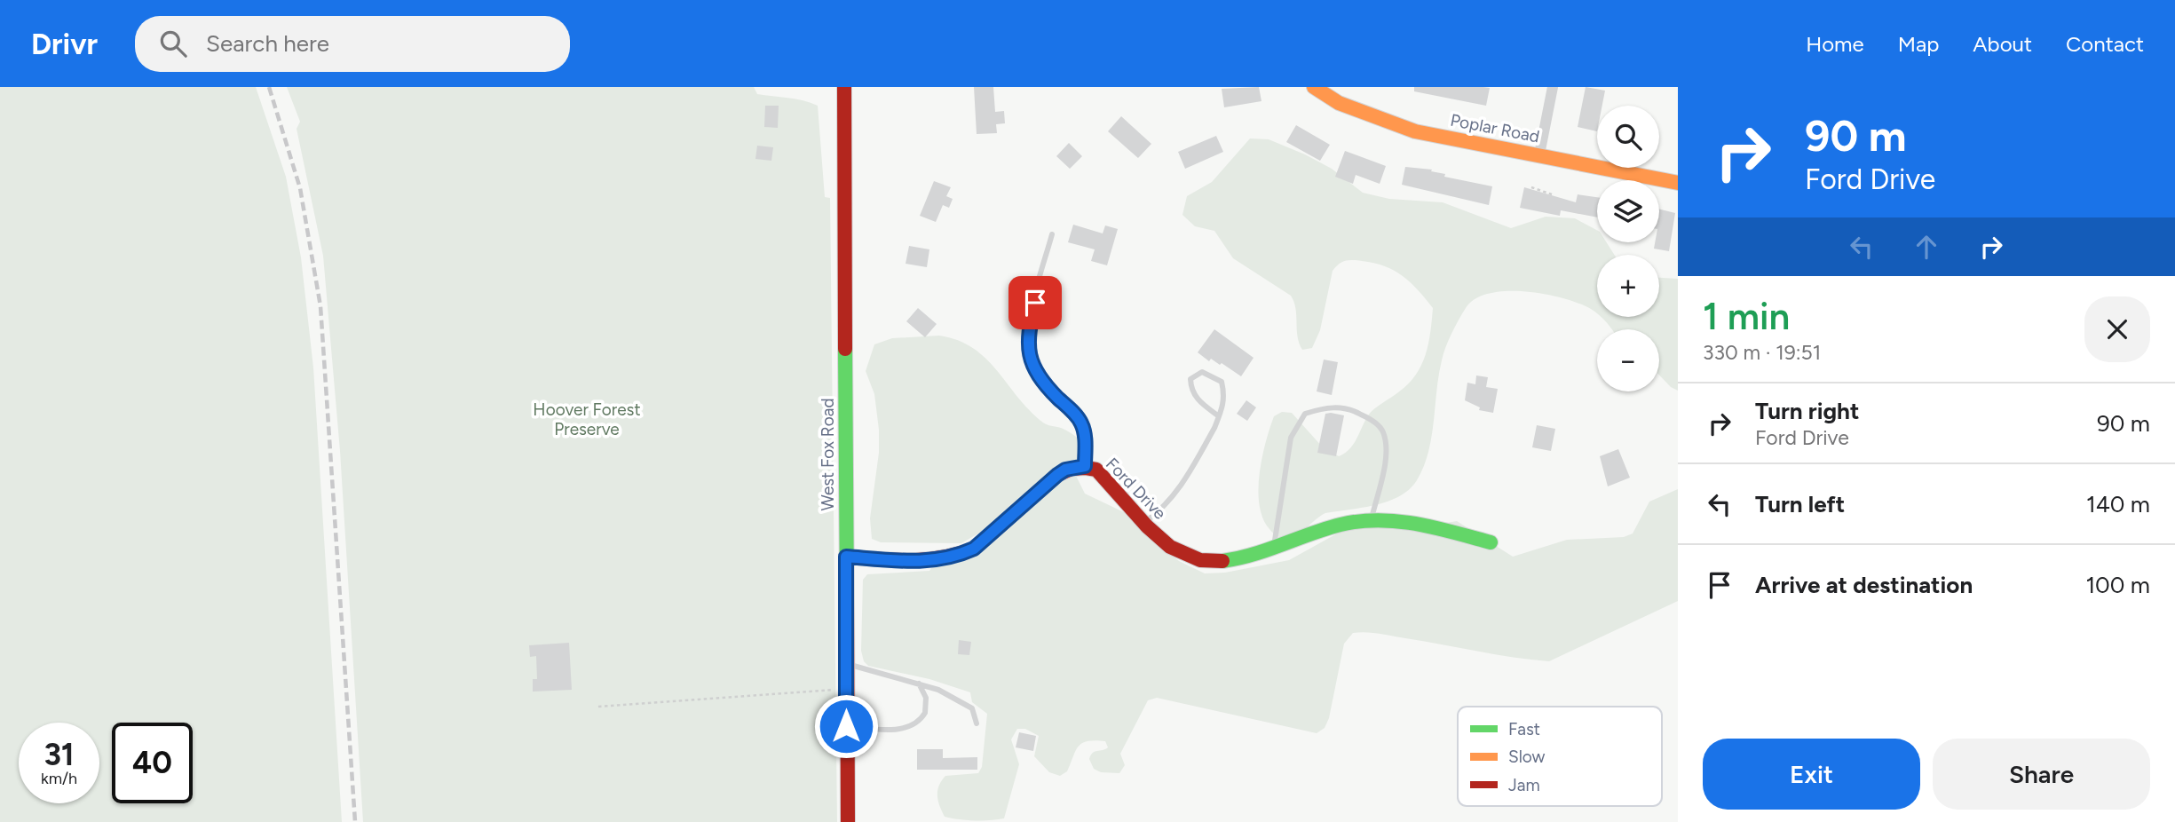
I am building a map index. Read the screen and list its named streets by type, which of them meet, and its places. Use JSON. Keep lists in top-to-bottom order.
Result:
{
  "streets": {
    "street": ["Poplar Road", "West Fox Road", "Ford Drive"]
  },
  "crossings": [
    ["West Fox Road", "Ford Drive"]
  ],
  "parks": ["Hoover Forest Preserve"],
  "legend": ["Fast", "Slow", "Jam"],
  "page": {
    "header": "Drivr",
    "search": "Search here",
    "nav": [
      "Home",
      "Map",
      "About",
      "Contact"
    ],
    "turn": ["90 m", "Ford Drive"],
    "map_buttons": ["+", "−"],
    "heading": ["1 min", "330 m · 19:51"],
    "list": [
      {
        "name": "Turn right",
        "note": "Ford Drive",
        "value": "90 m"
      },
      {
        "name": "Turn left",
        "value": "140 m"
      },
      {
        "name": "Arrive at destination",
        "value": "100 m"
      }
    ],
    "speed": "31 km/h",
    "limit": "40",
    "buttons": ["Exit", "Share"]
  }
}
